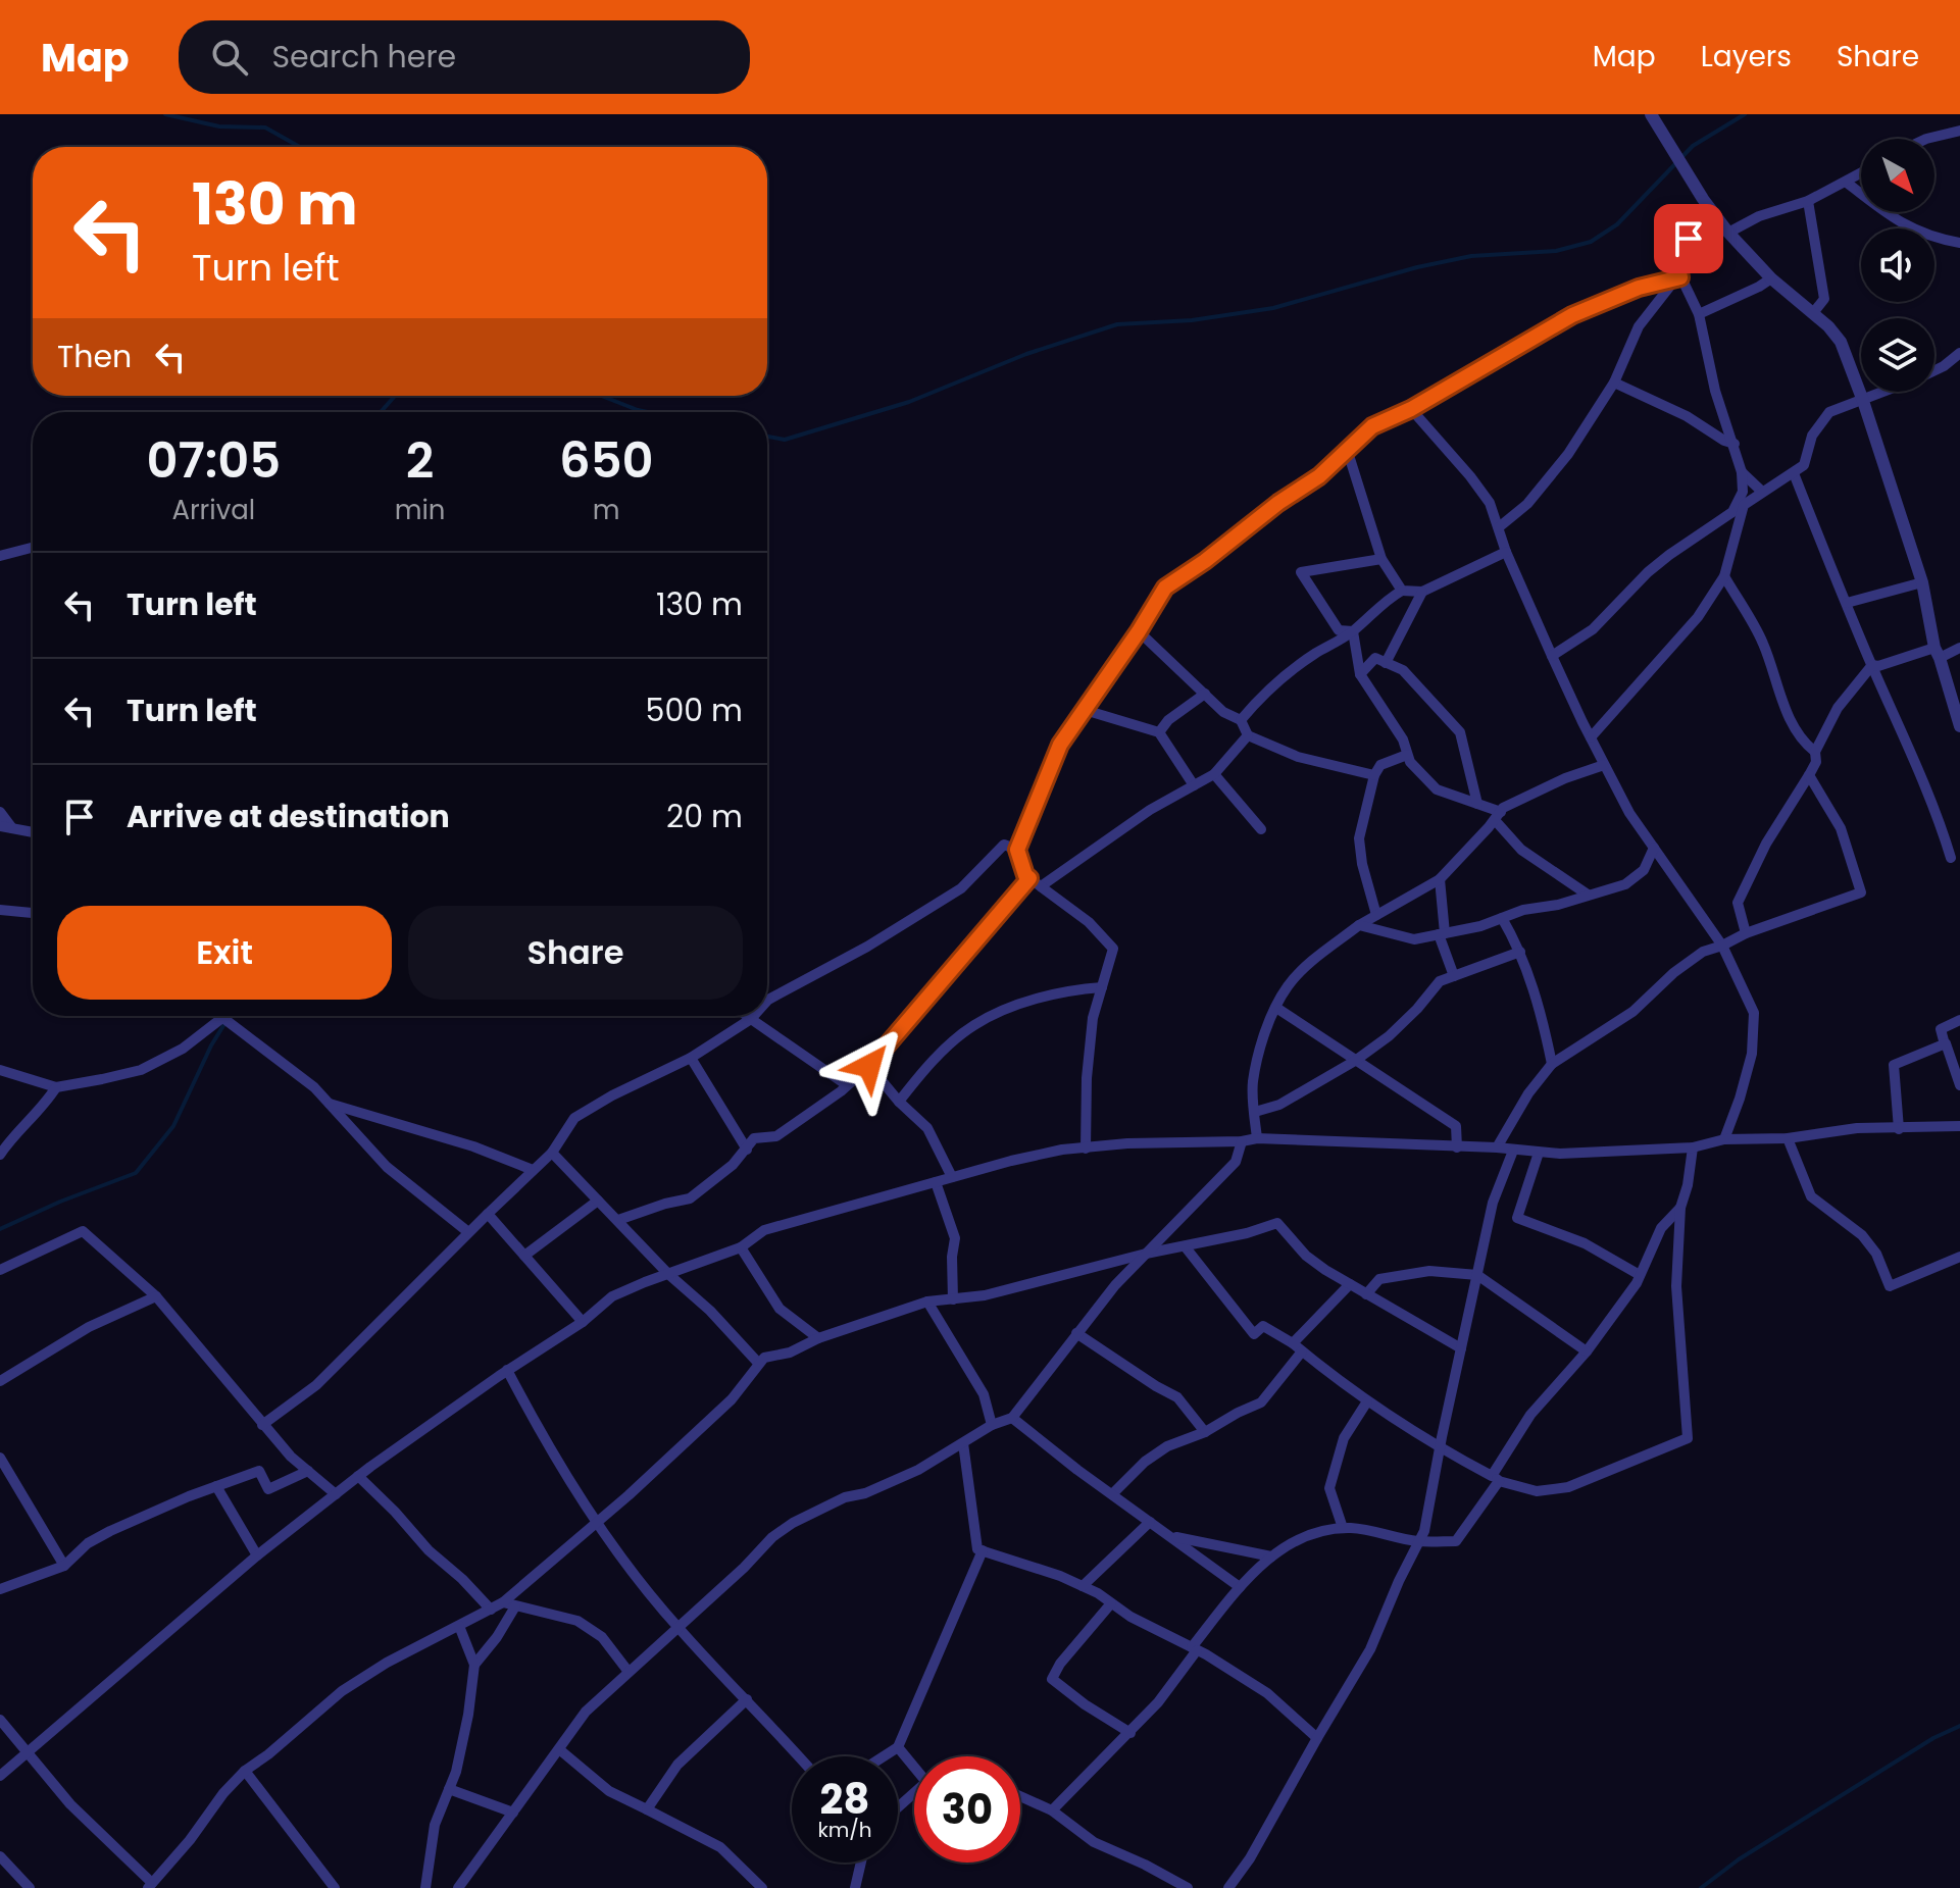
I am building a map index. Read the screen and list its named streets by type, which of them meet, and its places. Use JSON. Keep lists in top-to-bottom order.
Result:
{
  "north": "bottom right",
  "page": {
    "header": "Map",
    "search": "Search here",
    "nav": ["Map", "Layers", "Share"],
    "turn": ["130 m", "Turn left"],
    "then": "Then",
    "eta": [
      "07:05",
      "Arrival",
      "2",
      "min",
      "650",
      "m"
    ],
    "list": [
      {
        "name": "Turn left",
        "value": "130 m"
      },
      {
        "name": "Turn left",
        "value": "500 m"
      },
      {
        "name": "Arrive at destination",
        "value": "20 m"
      }
    ],
    "buttons": ["Exit", "Share"],
    "speed": "28 km/h",
    "limit": "30"
  }
}
